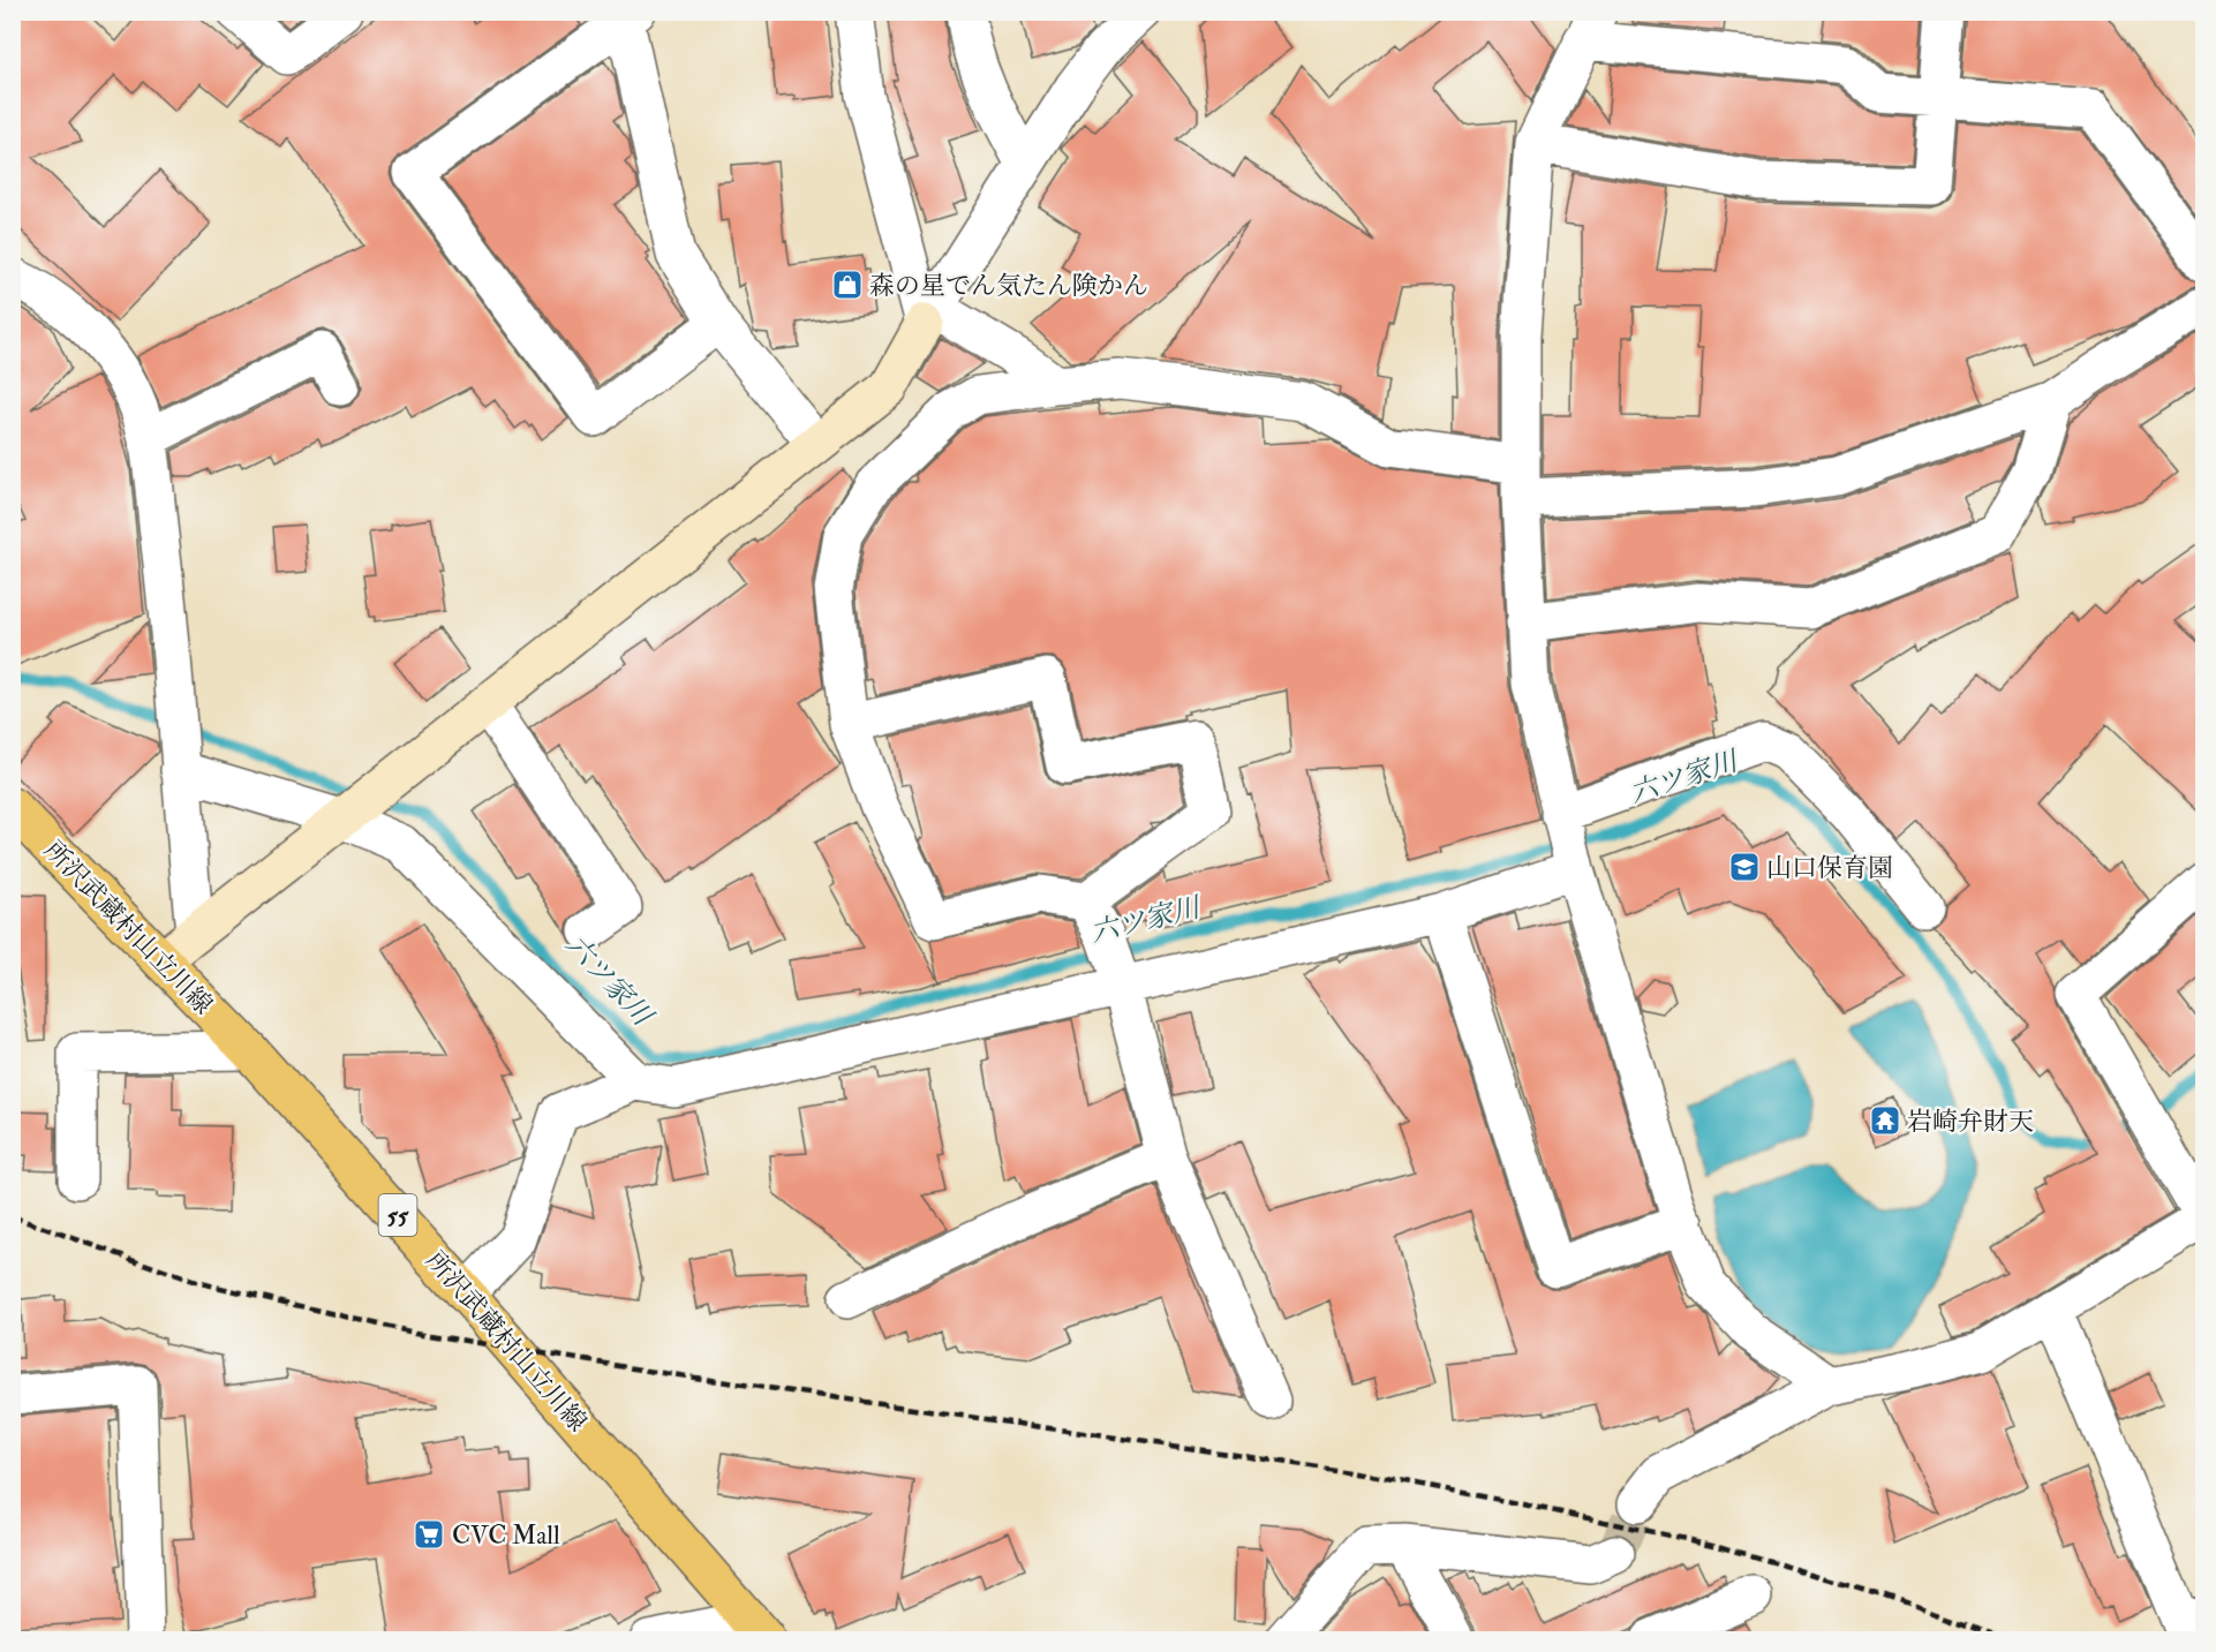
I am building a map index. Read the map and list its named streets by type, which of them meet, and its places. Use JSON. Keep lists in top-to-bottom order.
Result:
{
  "streets": {
    "main road": ["所沢武蔵村山立川線", "55"]
  },
  "water": ["六ツ家川"],
  "places": {
    "shop": ["森の星でん気たん険かん"],
    "school or university": ["山口保育園"],
    "temple": ["岩崎弁財天"],
    "supermarket": ["CVC Mall"]
  }
}
